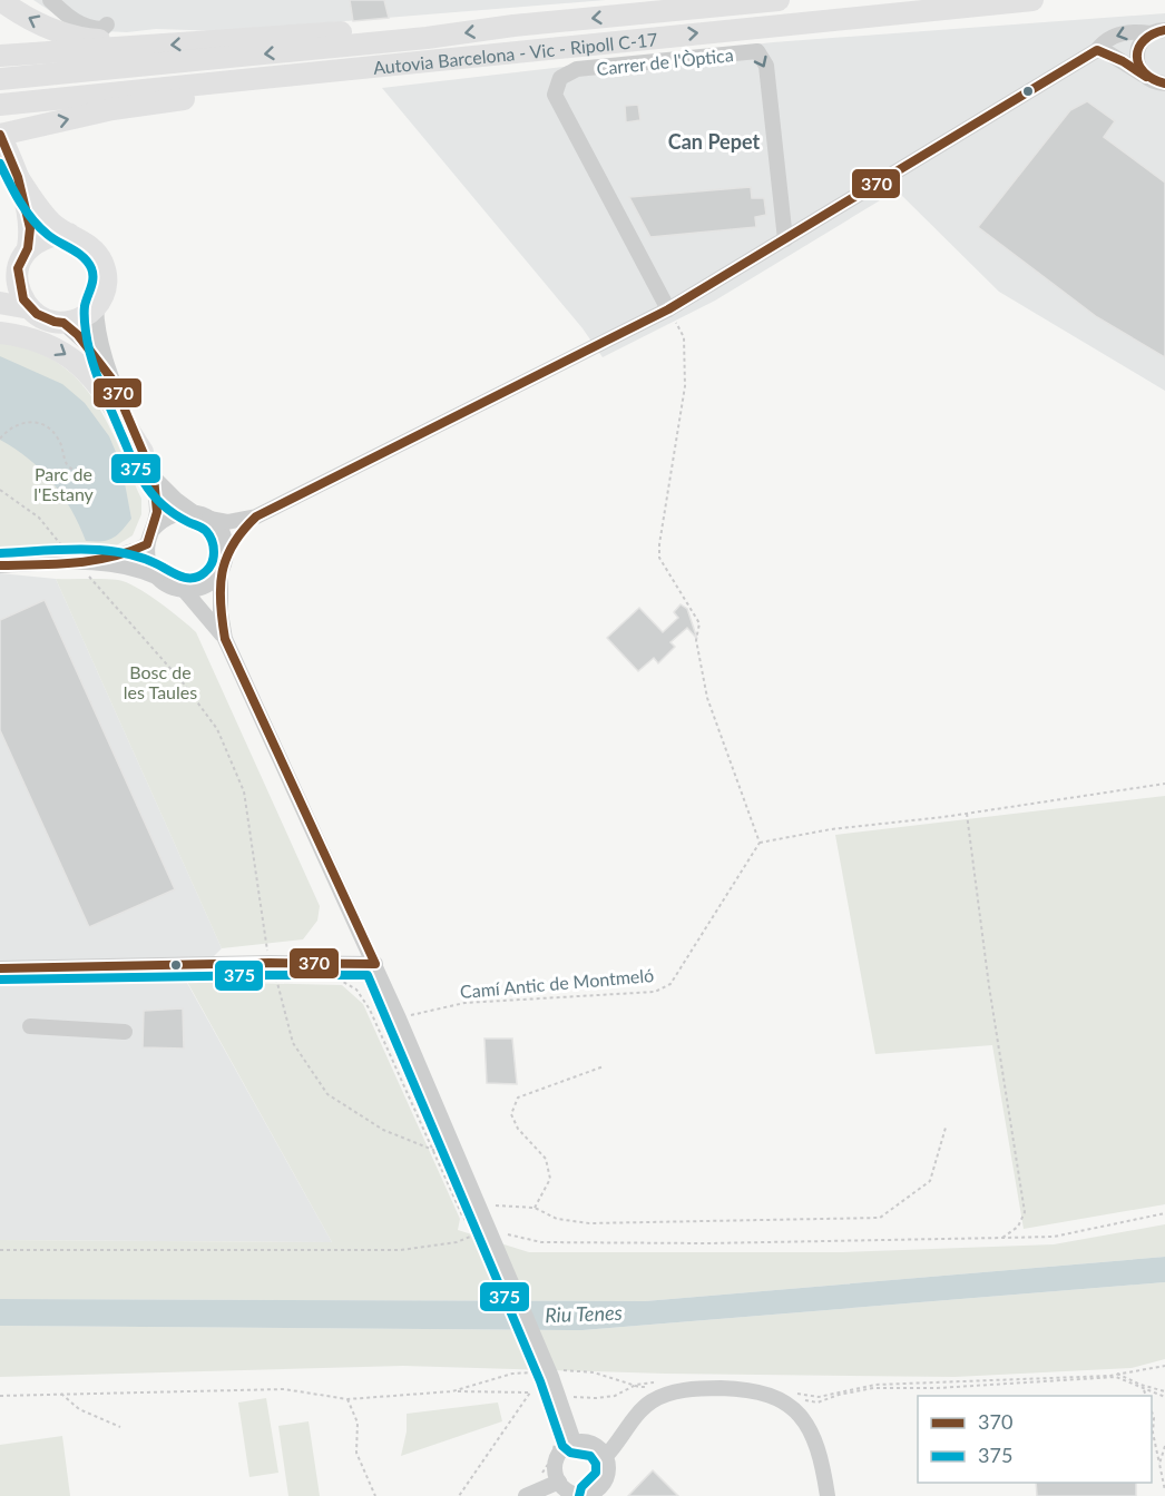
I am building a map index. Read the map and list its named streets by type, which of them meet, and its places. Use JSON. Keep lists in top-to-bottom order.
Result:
{
  "streets": {
    "highway": ["Autovia Barcelona - Vic - Ripoll C-17"],
    "street": ["Carrer de l'Òptica"],
    "path": ["Camí Antic de Montmeló"]
  },
  "districts": ["Can Pepet"],
  "water": ["Riu Tenes"],
  "parks": ["Parc de l'Estany", "Bosc de les Taules"],
  "lines": ["transit line 370", "transit line 375"],
  "legend": ["370", "375"]
}
